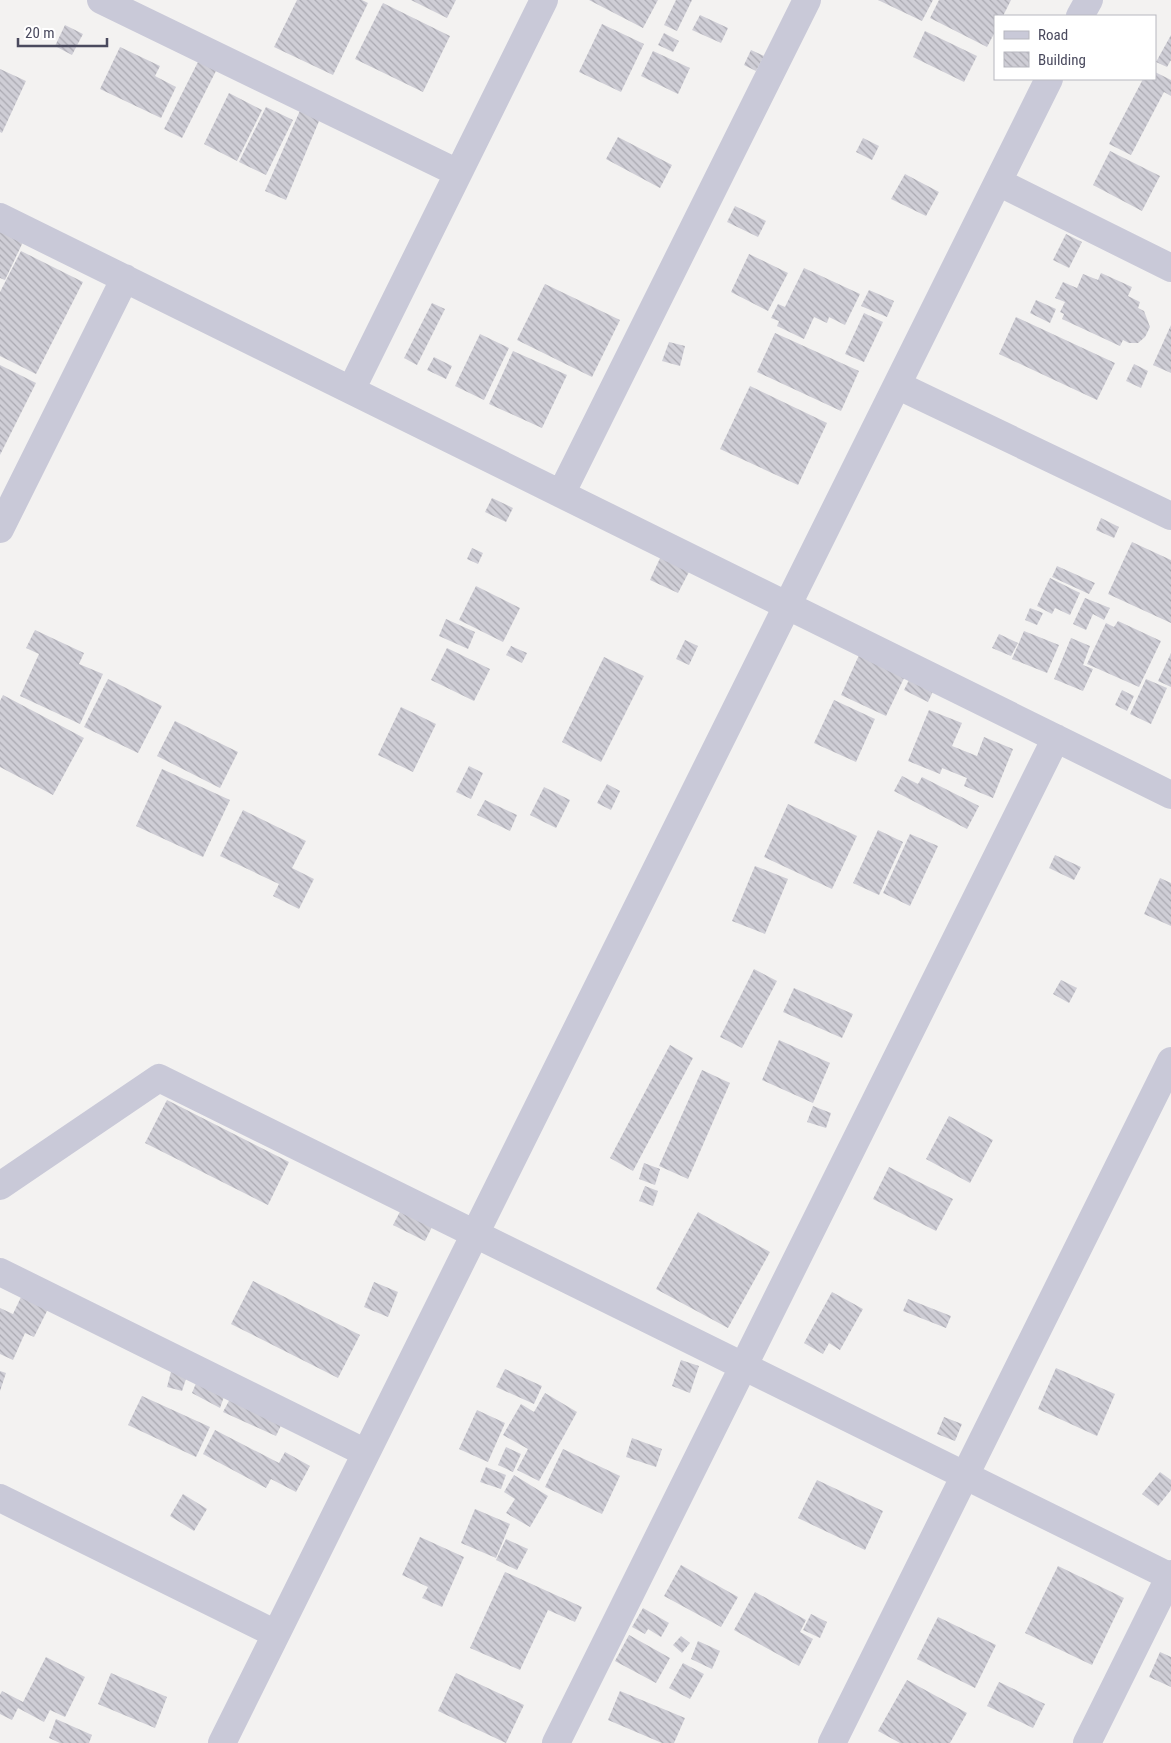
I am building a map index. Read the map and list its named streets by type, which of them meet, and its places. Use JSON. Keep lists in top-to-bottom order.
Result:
{
  "legend": ["Road", "Building"],
  "scale_bar": "20 m"
}
